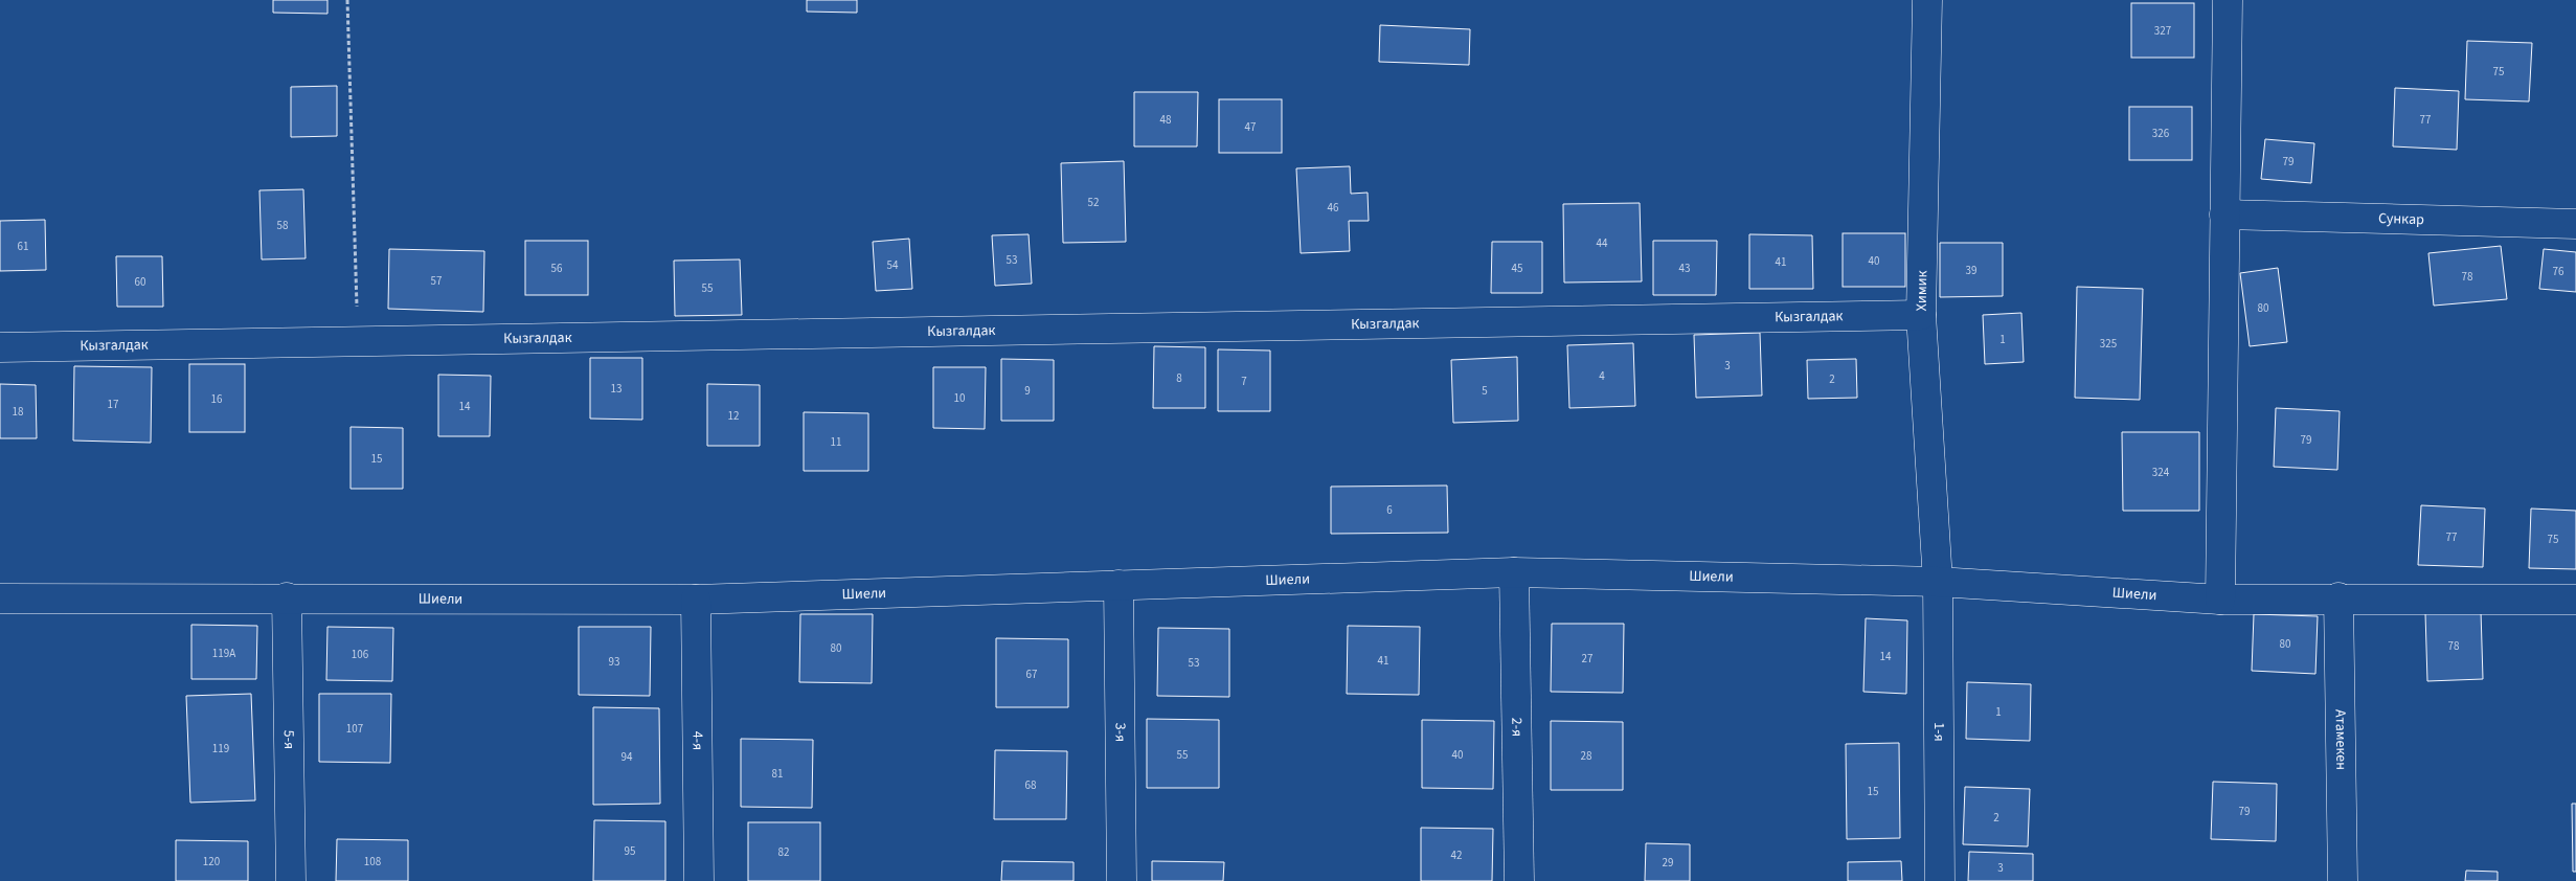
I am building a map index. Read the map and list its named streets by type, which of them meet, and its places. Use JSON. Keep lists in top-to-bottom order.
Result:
{
  "streets": {
    "street": [
      "Сункар",
      "Химик",
      "Кызгалдак",
      "Шиели",
      "2-я",
      "1-я",
      "3-я",
      "5-я",
      "4-я",
      "Атамекен"
    ]
  },
  "crossings": [
    ["Химик", "Кызгалдак"],
    ["Химик", "Шиели"],
    ["Химик", "1-я"],
    ["Шиели", "2-я"],
    ["Шиели", "1-я"],
    ["Шиели", "3-я"],
    ["Шиели", "5-я"],
    ["Шиели", "4-я"],
    ["Шиели", "Атамекен"]
  ],
  "house_numbers": [
    "327",
    "75",
    "48",
    "77",
    "47",
    "326",
    "79",
    "52",
    "46",
    "58",
    "44",
    "61",
    "53",
    "40",
    "41",
    "54",
    "56",
    "45",
    "43",
    "39",
    "76",
    "78",
    "57",
    "60",
    "55",
    "80",
    "1",
    "325",
    "3",
    "4",
    "8",
    "2",
    "7",
    "13",
    "9",
    "5",
    "10",
    "16",
    "17",
    "14",
    "18",
    "12",
    "79",
    "11",
    "15",
    "324",
    "6",
    "77",
    "75",
    "80",
    "78",
    "80",
    "119А",
    "106",
    "14",
    "27",
    "41",
    "93",
    "53",
    "67",
    "1",
    "107",
    "119",
    "55",
    "40",
    "28",
    "94",
    "81",
    "68",
    "15",
    "79",
    "2",
    "95",
    "82",
    "42",
    "120",
    "108",
    "29",
    "3"
  ]
}
